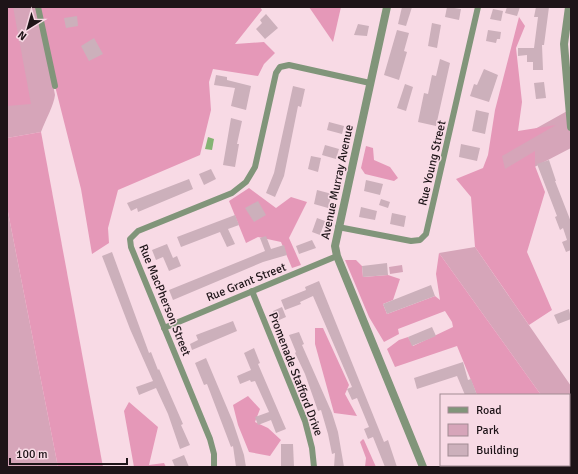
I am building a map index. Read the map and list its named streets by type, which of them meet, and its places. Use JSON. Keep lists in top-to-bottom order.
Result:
{
  "streets": {
    "street": [
      "Rue Young Street",
      "Avenue Murray Avenue",
      "Rue Grant Street",
      "Rue MacPherson Street",
      "Promenade Stafford Drive"
    ]
  },
  "crossings": [
    ["Rue Young Street", "Avenue Murray Avenue"],
    ["Avenue Murray Avenue", "Rue Grant Street"],
    ["Avenue Murray Avenue", "Rue MacPherson Street"],
    ["Rue Grant Street", "Rue MacPherson Street"],
    ["Rue Grant Street", "Promenade Stafford Drive"]
  ],
  "legend": ["Road", "Park", "Building"],
  "scale_bar": "100 m",
  "north": "bottom left"
}
